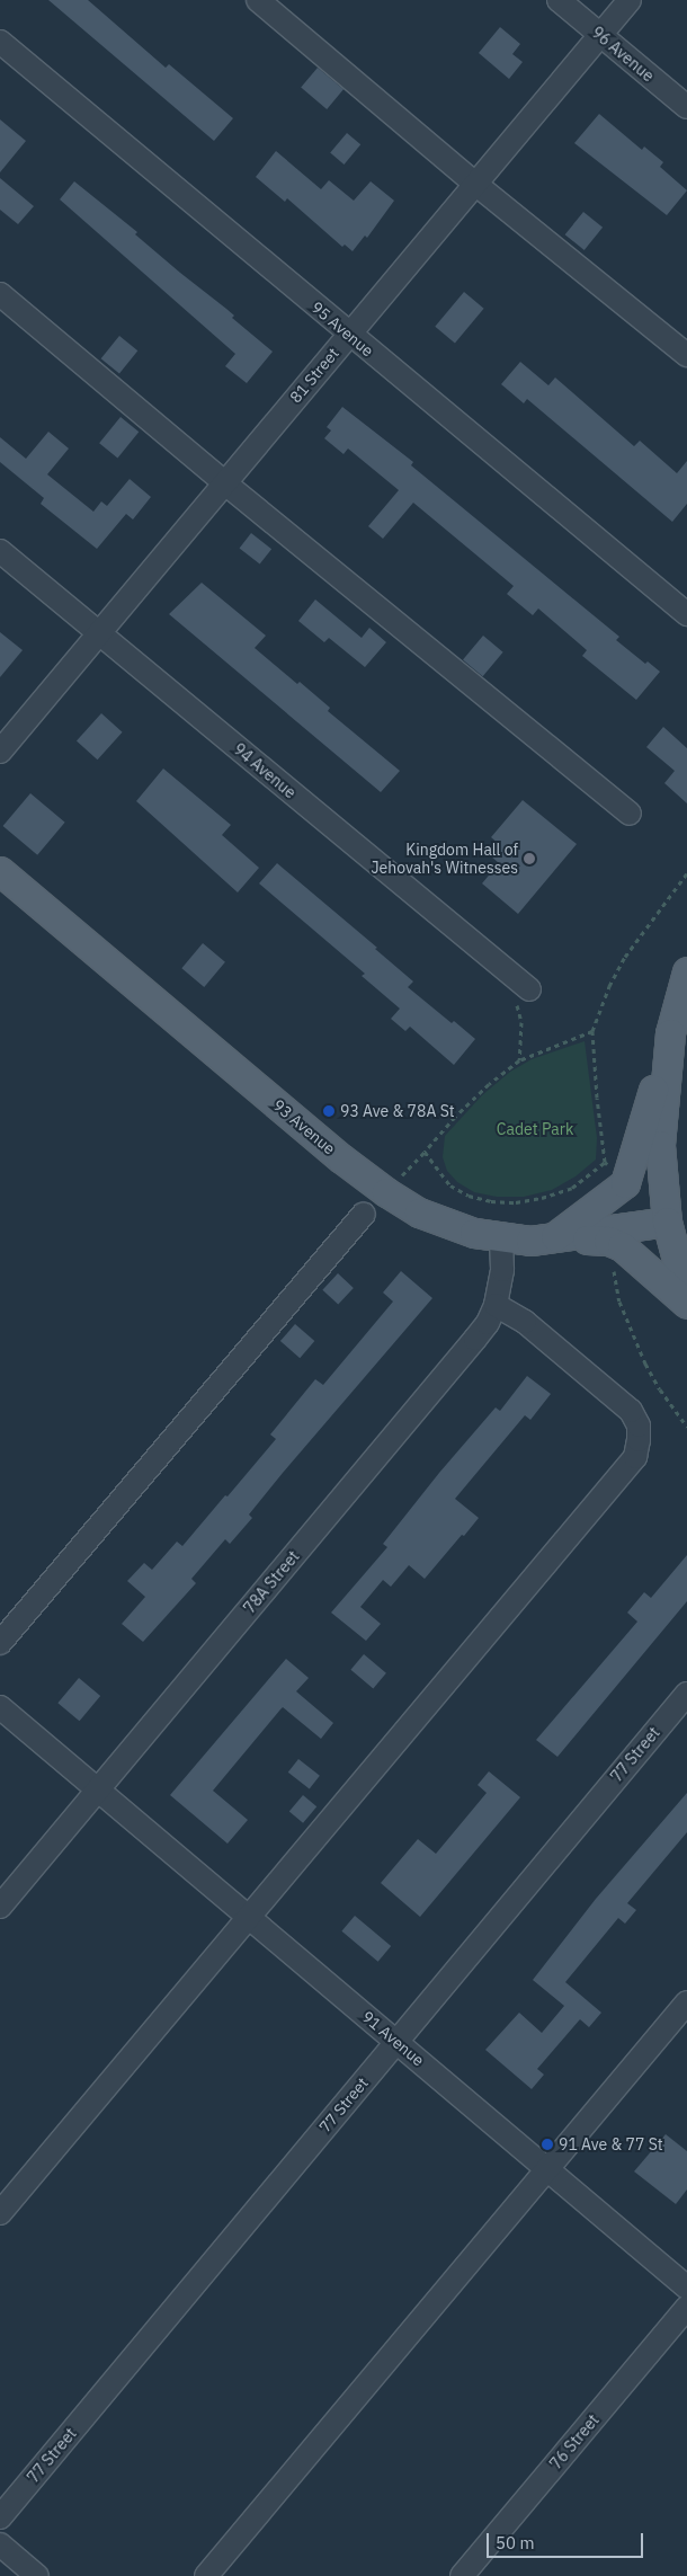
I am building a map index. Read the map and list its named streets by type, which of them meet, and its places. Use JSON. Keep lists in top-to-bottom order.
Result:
{
  "streets": {
    "main road": ["93 Avenue"],
    "street": [
      "96 Avenue",
      "95 Avenue",
      "81 Street",
      "94 Avenue",
      "78A Street",
      "77 Street",
      "91 Avenue",
      "76 Street"
    ]
  },
  "crossings": [
    ["96 Avenue", "81 Street"],
    ["95 Avenue", "81 Street"],
    ["81 Street", "94 Avenue"],
    ["93 Avenue", "78A Street"],
    ["78A Street", "91 Avenue"],
    ["77 Street", "91 Avenue"]
  ],
  "parks": ["Cadet Park"],
  "places": ["Kingdom Hall of Jehovah's Witnesses", "93 Ave & 78A St", "91 Ave & 77 St"],
  "scale_bar": "50 m"
}
